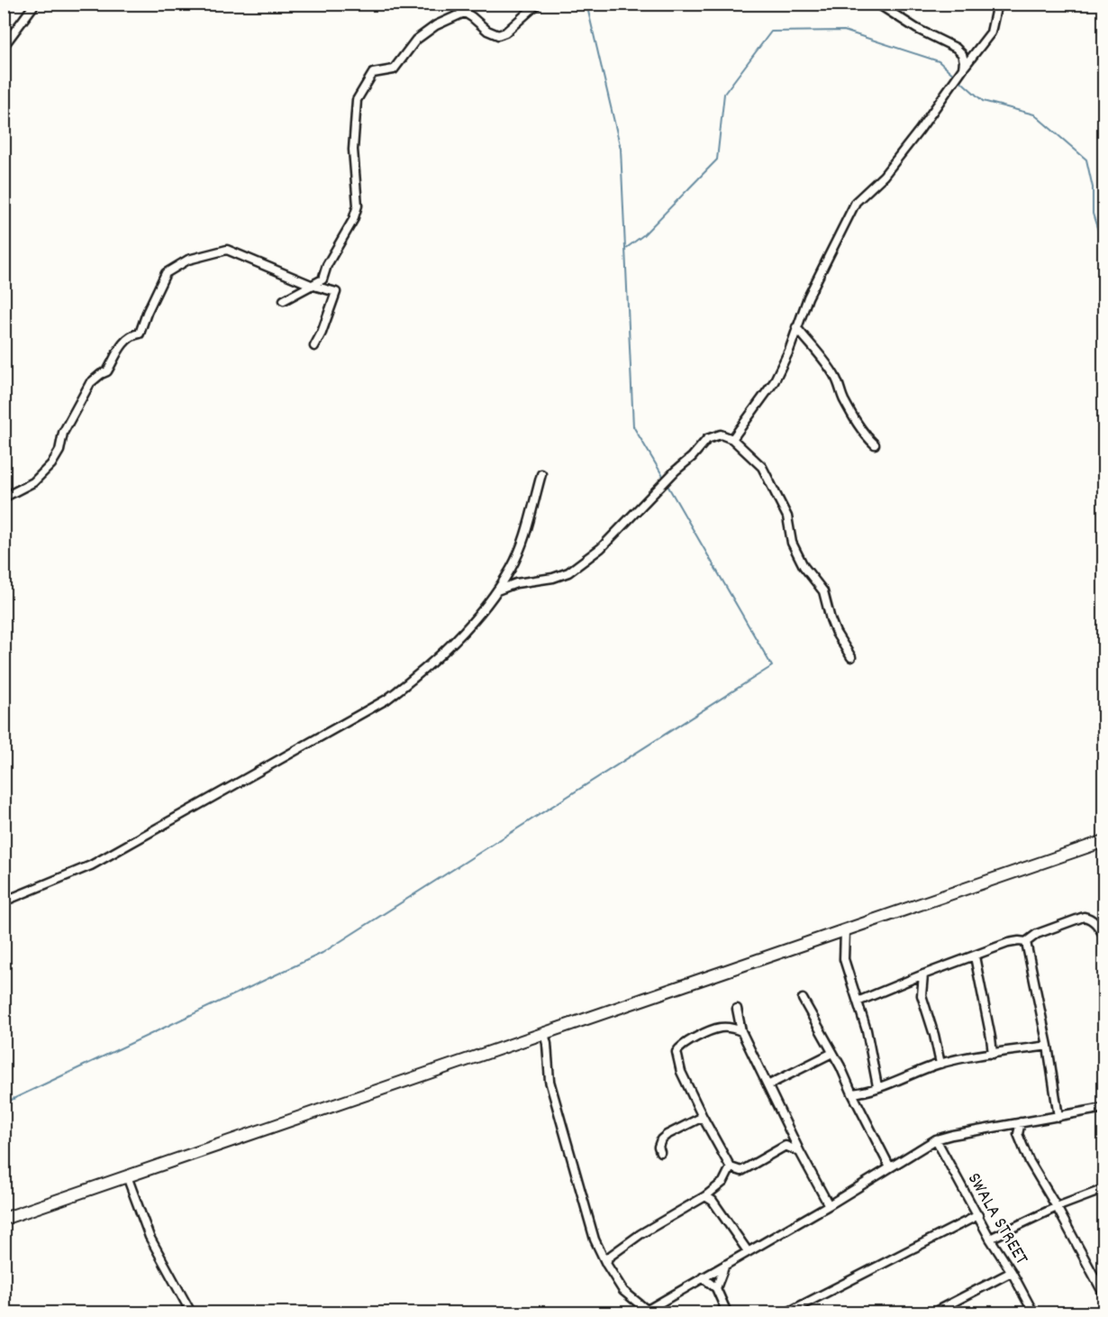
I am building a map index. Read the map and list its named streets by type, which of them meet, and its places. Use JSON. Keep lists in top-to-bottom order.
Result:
{
  "streets": {
    "street": ["SWALA STREET"]
  }
}
